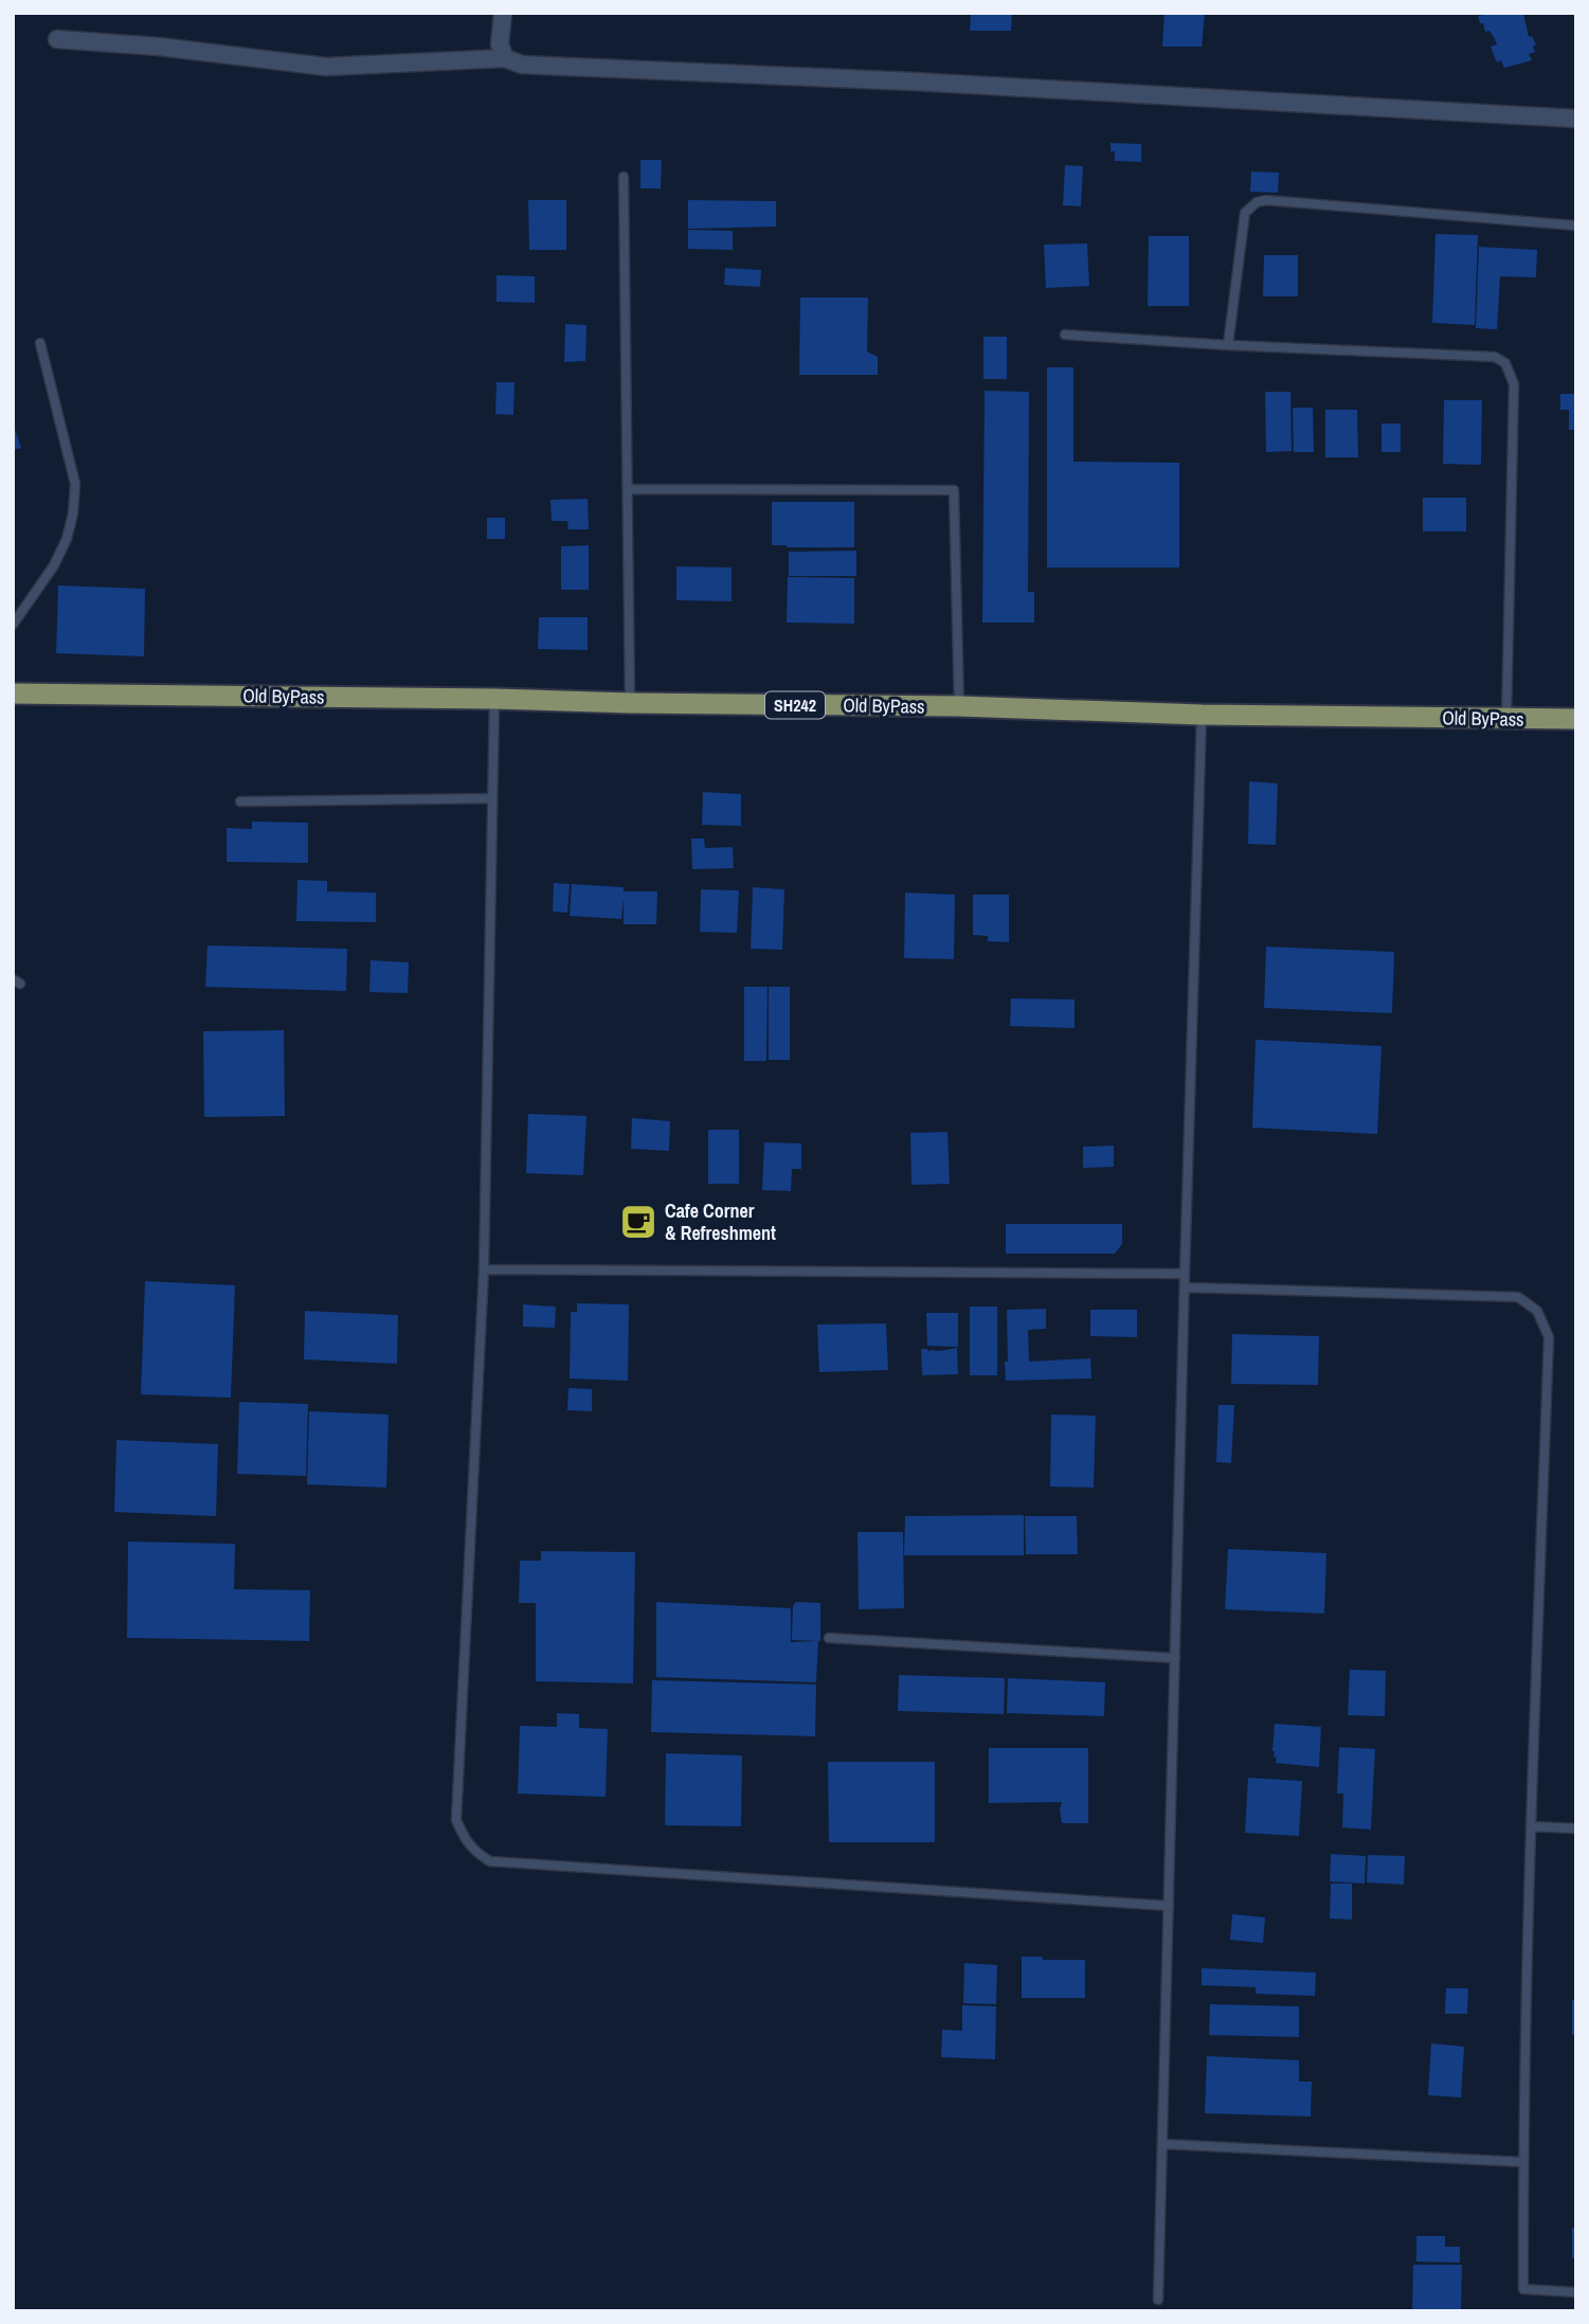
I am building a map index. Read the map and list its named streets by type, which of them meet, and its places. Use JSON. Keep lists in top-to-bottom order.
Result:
{
  "streets": {
    "main road": ["Old ByPass", "SH242"]
  },
  "places": {
    "cafe": ["Cafe Corner & Refreshment"]
  }
}
